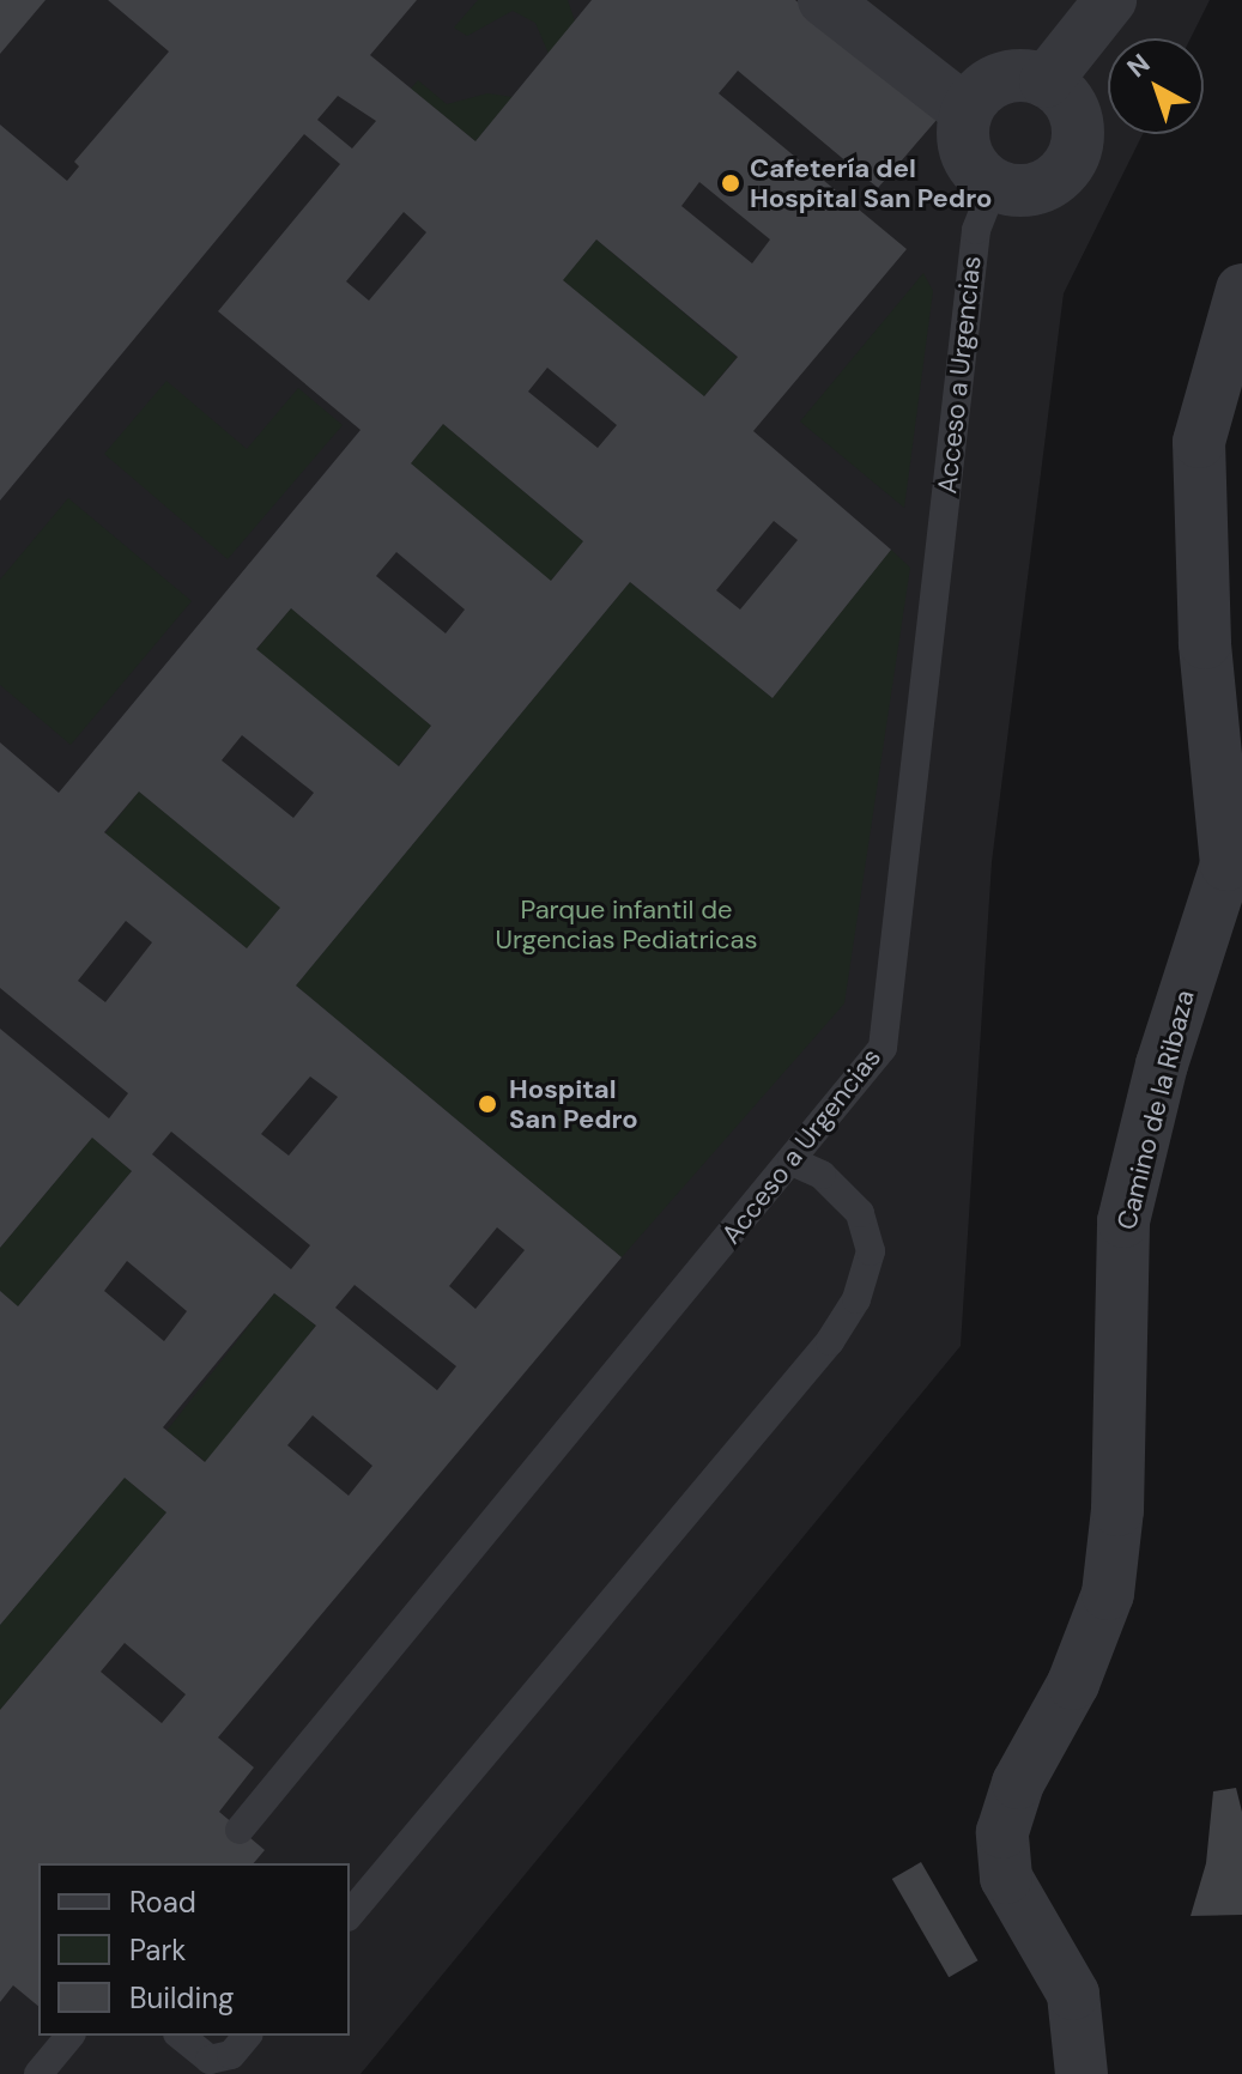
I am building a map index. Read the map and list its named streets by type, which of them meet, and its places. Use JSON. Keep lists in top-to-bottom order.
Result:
{
  "streets": {
    "street": ["Camino de la Ribaza"],
    "lane": ["Acceso a Urgencias"]
  },
  "parks": ["Parque infantil de Urgencias Pediatricas"],
  "places": ["Cafetería del Hospital San Pedro", "Hospital San Pedro"],
  "legend": ["Road", "Park", "Building"],
  "north": "top left"
}
